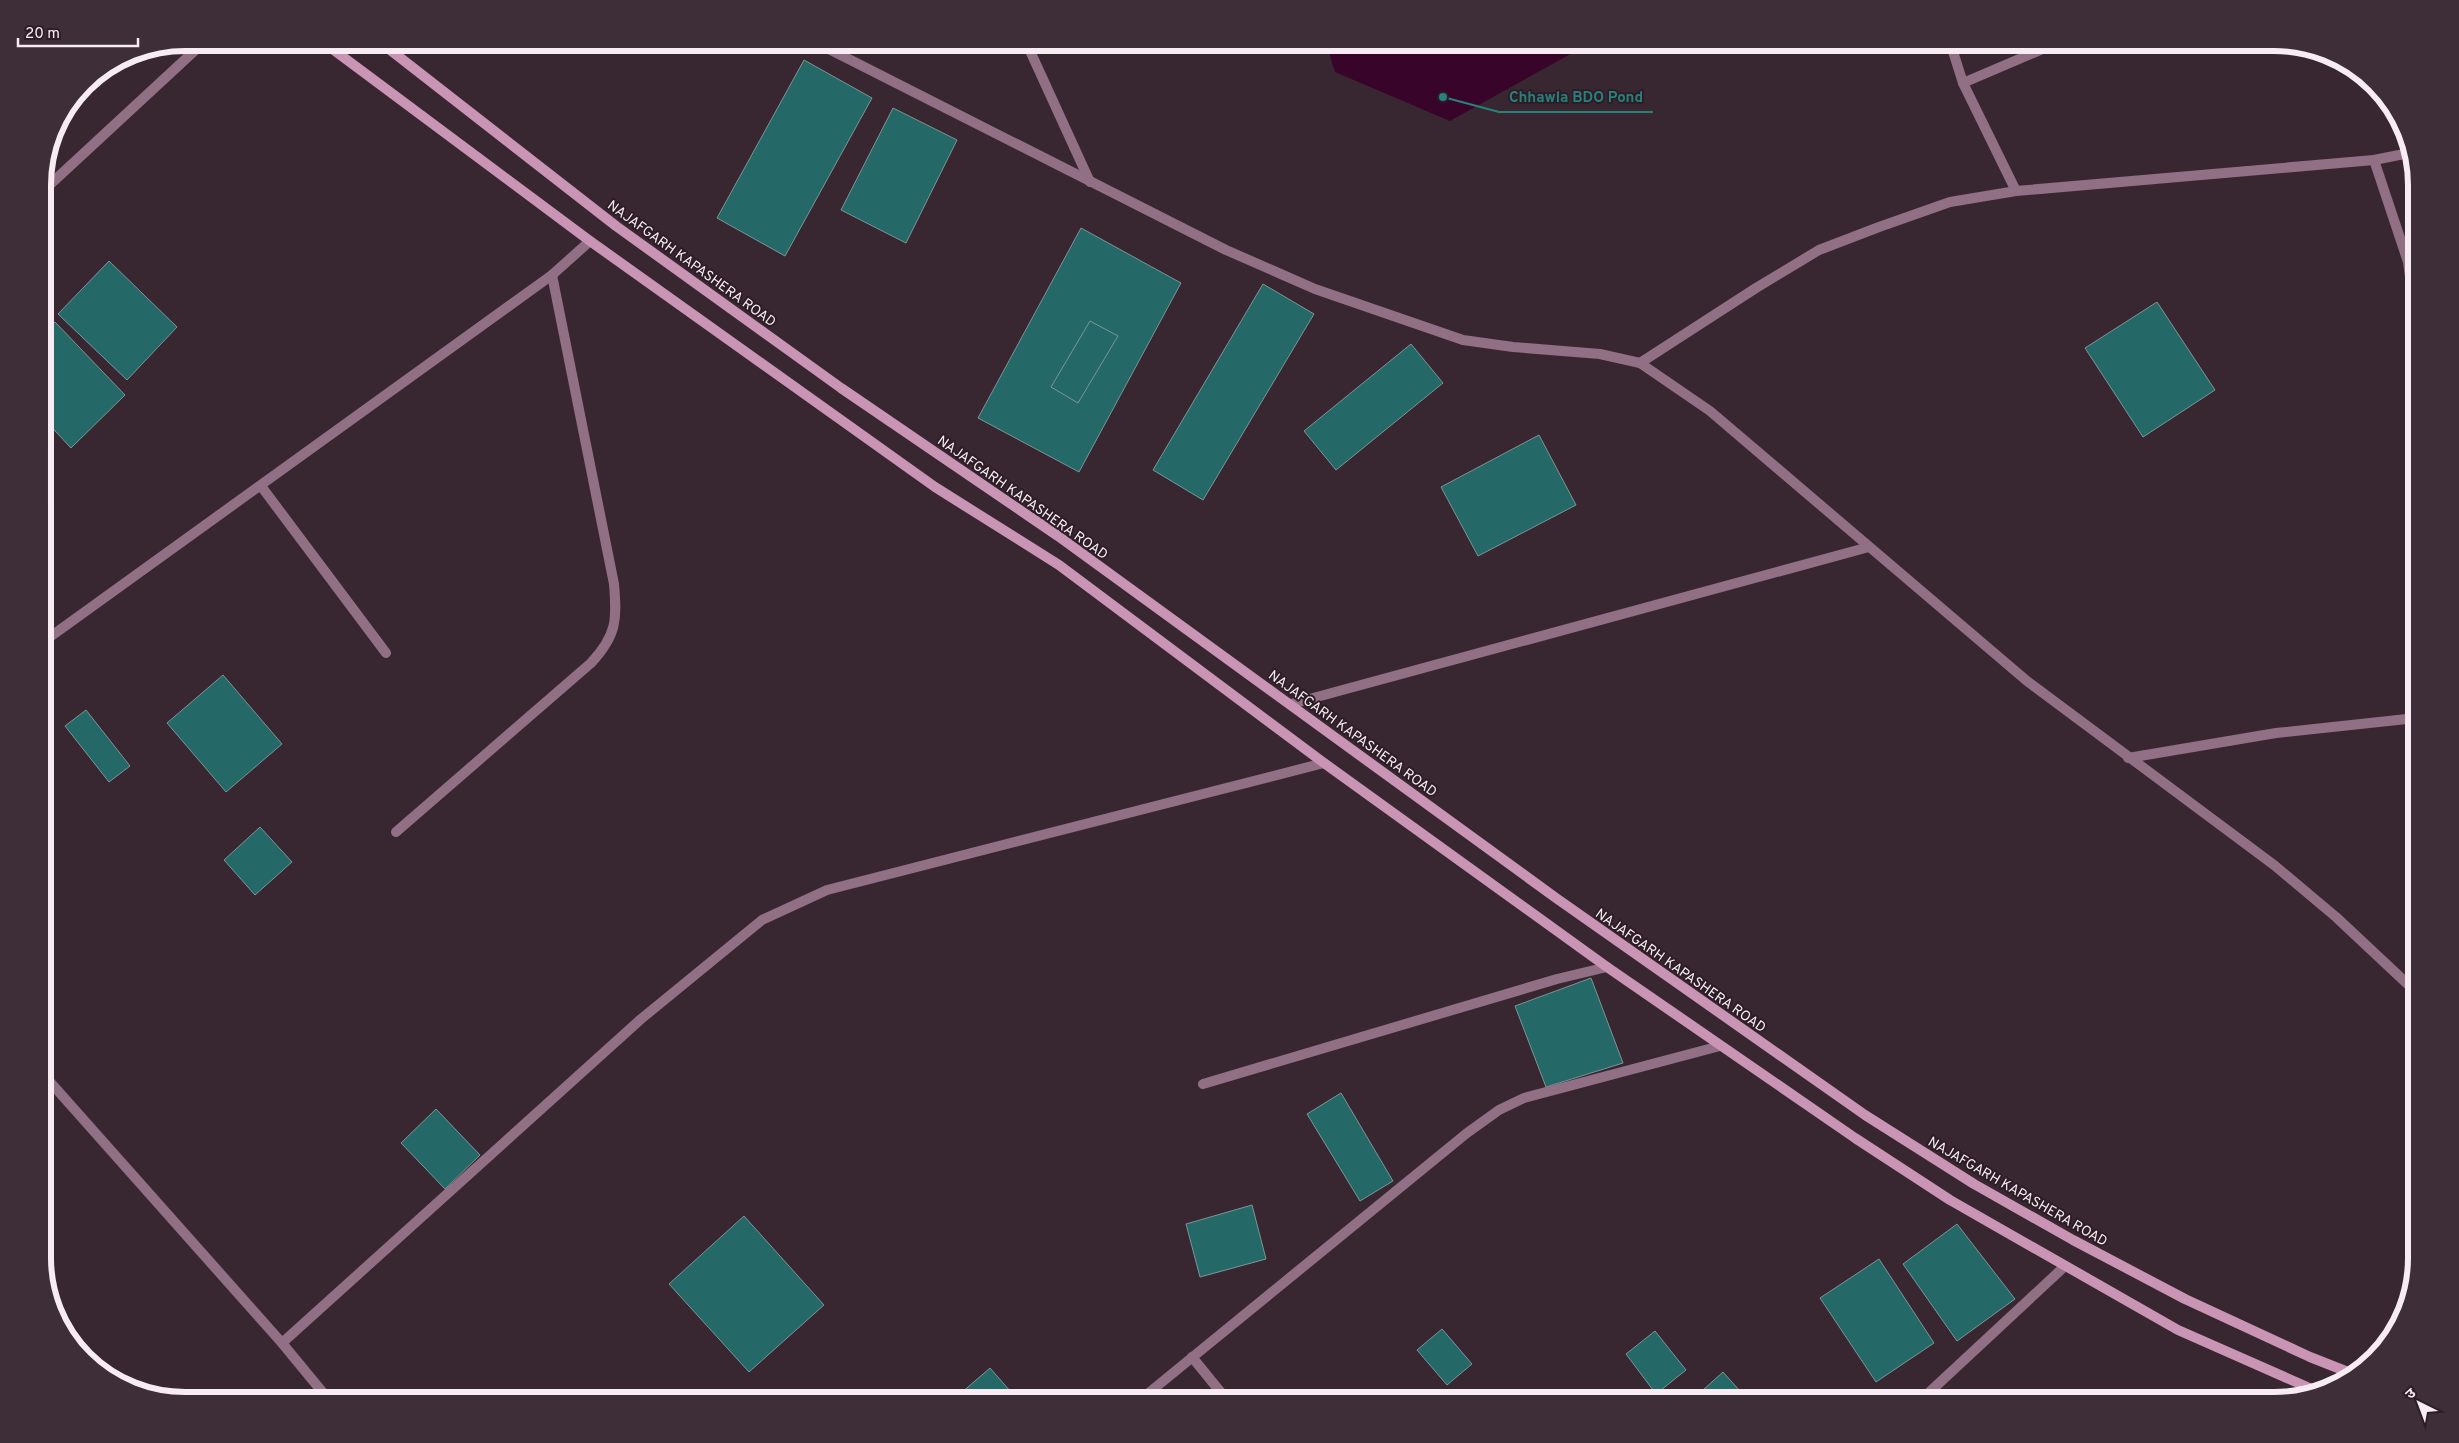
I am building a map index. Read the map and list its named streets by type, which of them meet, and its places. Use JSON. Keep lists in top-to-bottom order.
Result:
{
  "streets": {
    "main road": ["NAJAFGARH KAPASHERA ROAD"]
  },
  "places": ["Chhawla BDO Pond"],
  "scale_bar": "20 m",
  "north": "top left"
}
